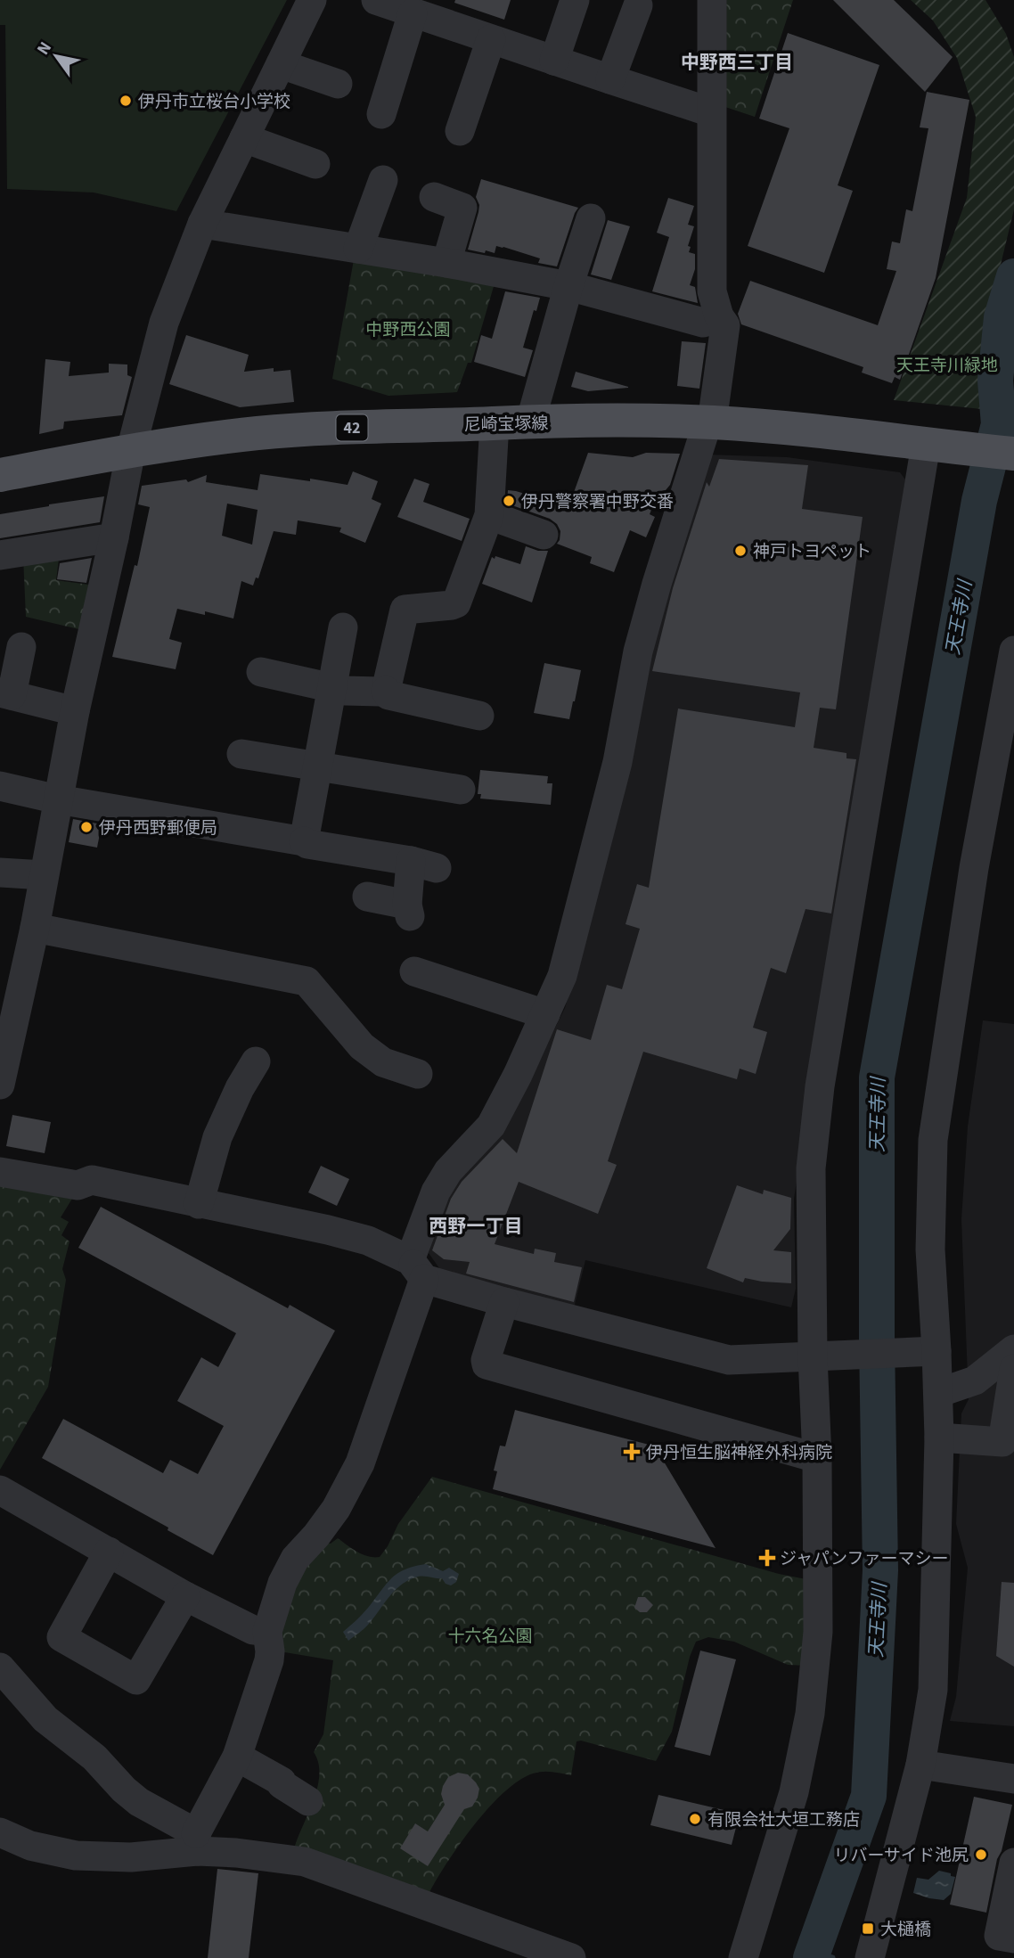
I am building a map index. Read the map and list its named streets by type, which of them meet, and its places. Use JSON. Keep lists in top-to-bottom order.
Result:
{
  "streets": {
    "main road": ["尼崎宝塚線", "42"]
  },
  "districts": ["中野西三丁目", "西野一丁目"],
  "water": ["天王寺川"],
  "parks": ["中野西公園", "天王寺川緑地", "十六名公園"],
  "places": {
    "other": [
      "伊丹市立桜台小学校",
      "伊丹警察署中野交番",
      "神戸トヨペット",
      "伊丹西野郵便局",
      "有限会社大垣工務店",
      "リバーサイド池尻"
    ],
    "health": ["伊丹恒生脳神経外科病院", "ジャパンファーマシー"],
    "transit": ["大樋橋"]
  },
  "north": "top left"
}
